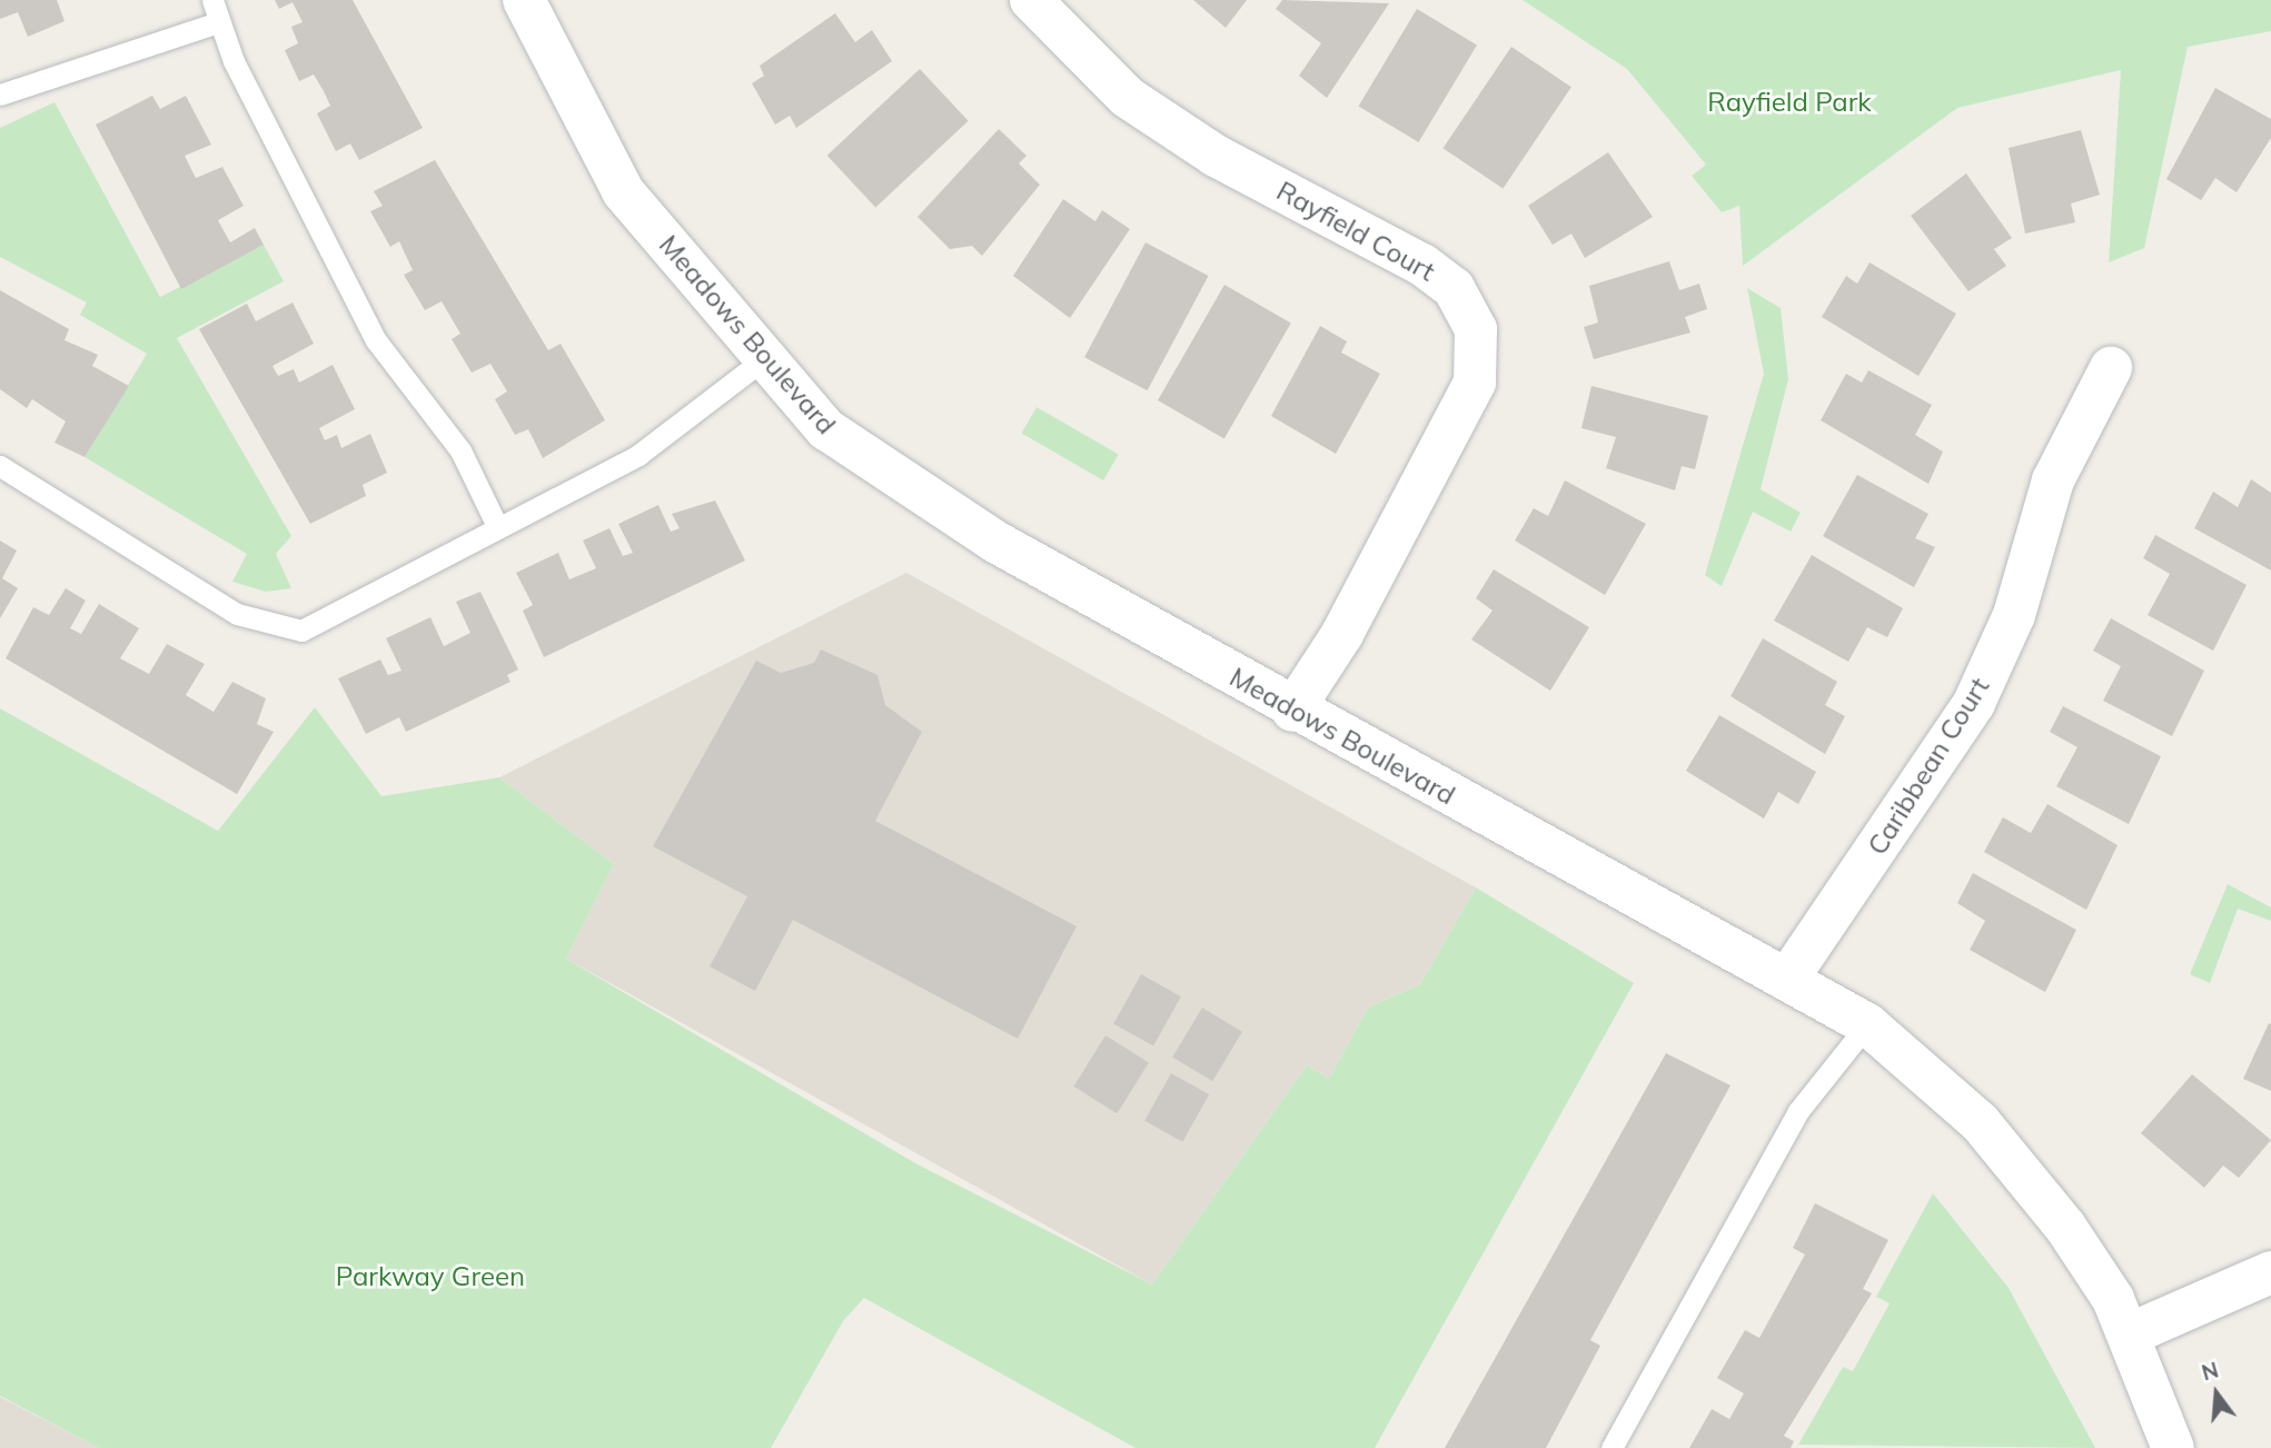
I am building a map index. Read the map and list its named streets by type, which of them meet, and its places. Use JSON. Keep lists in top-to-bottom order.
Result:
{
  "streets": {
    "street": ["Rayfield Court", "Meadows Boulevard", "Caribbean Court"]
  },
  "crossings": [
    ["Rayfield Court", "Meadows Boulevard"],
    ["Meadows Boulevard", "Caribbean Court"]
  ],
  "parks": ["Rayfield Park", "Parkway Green"],
  "north": "top"
}
